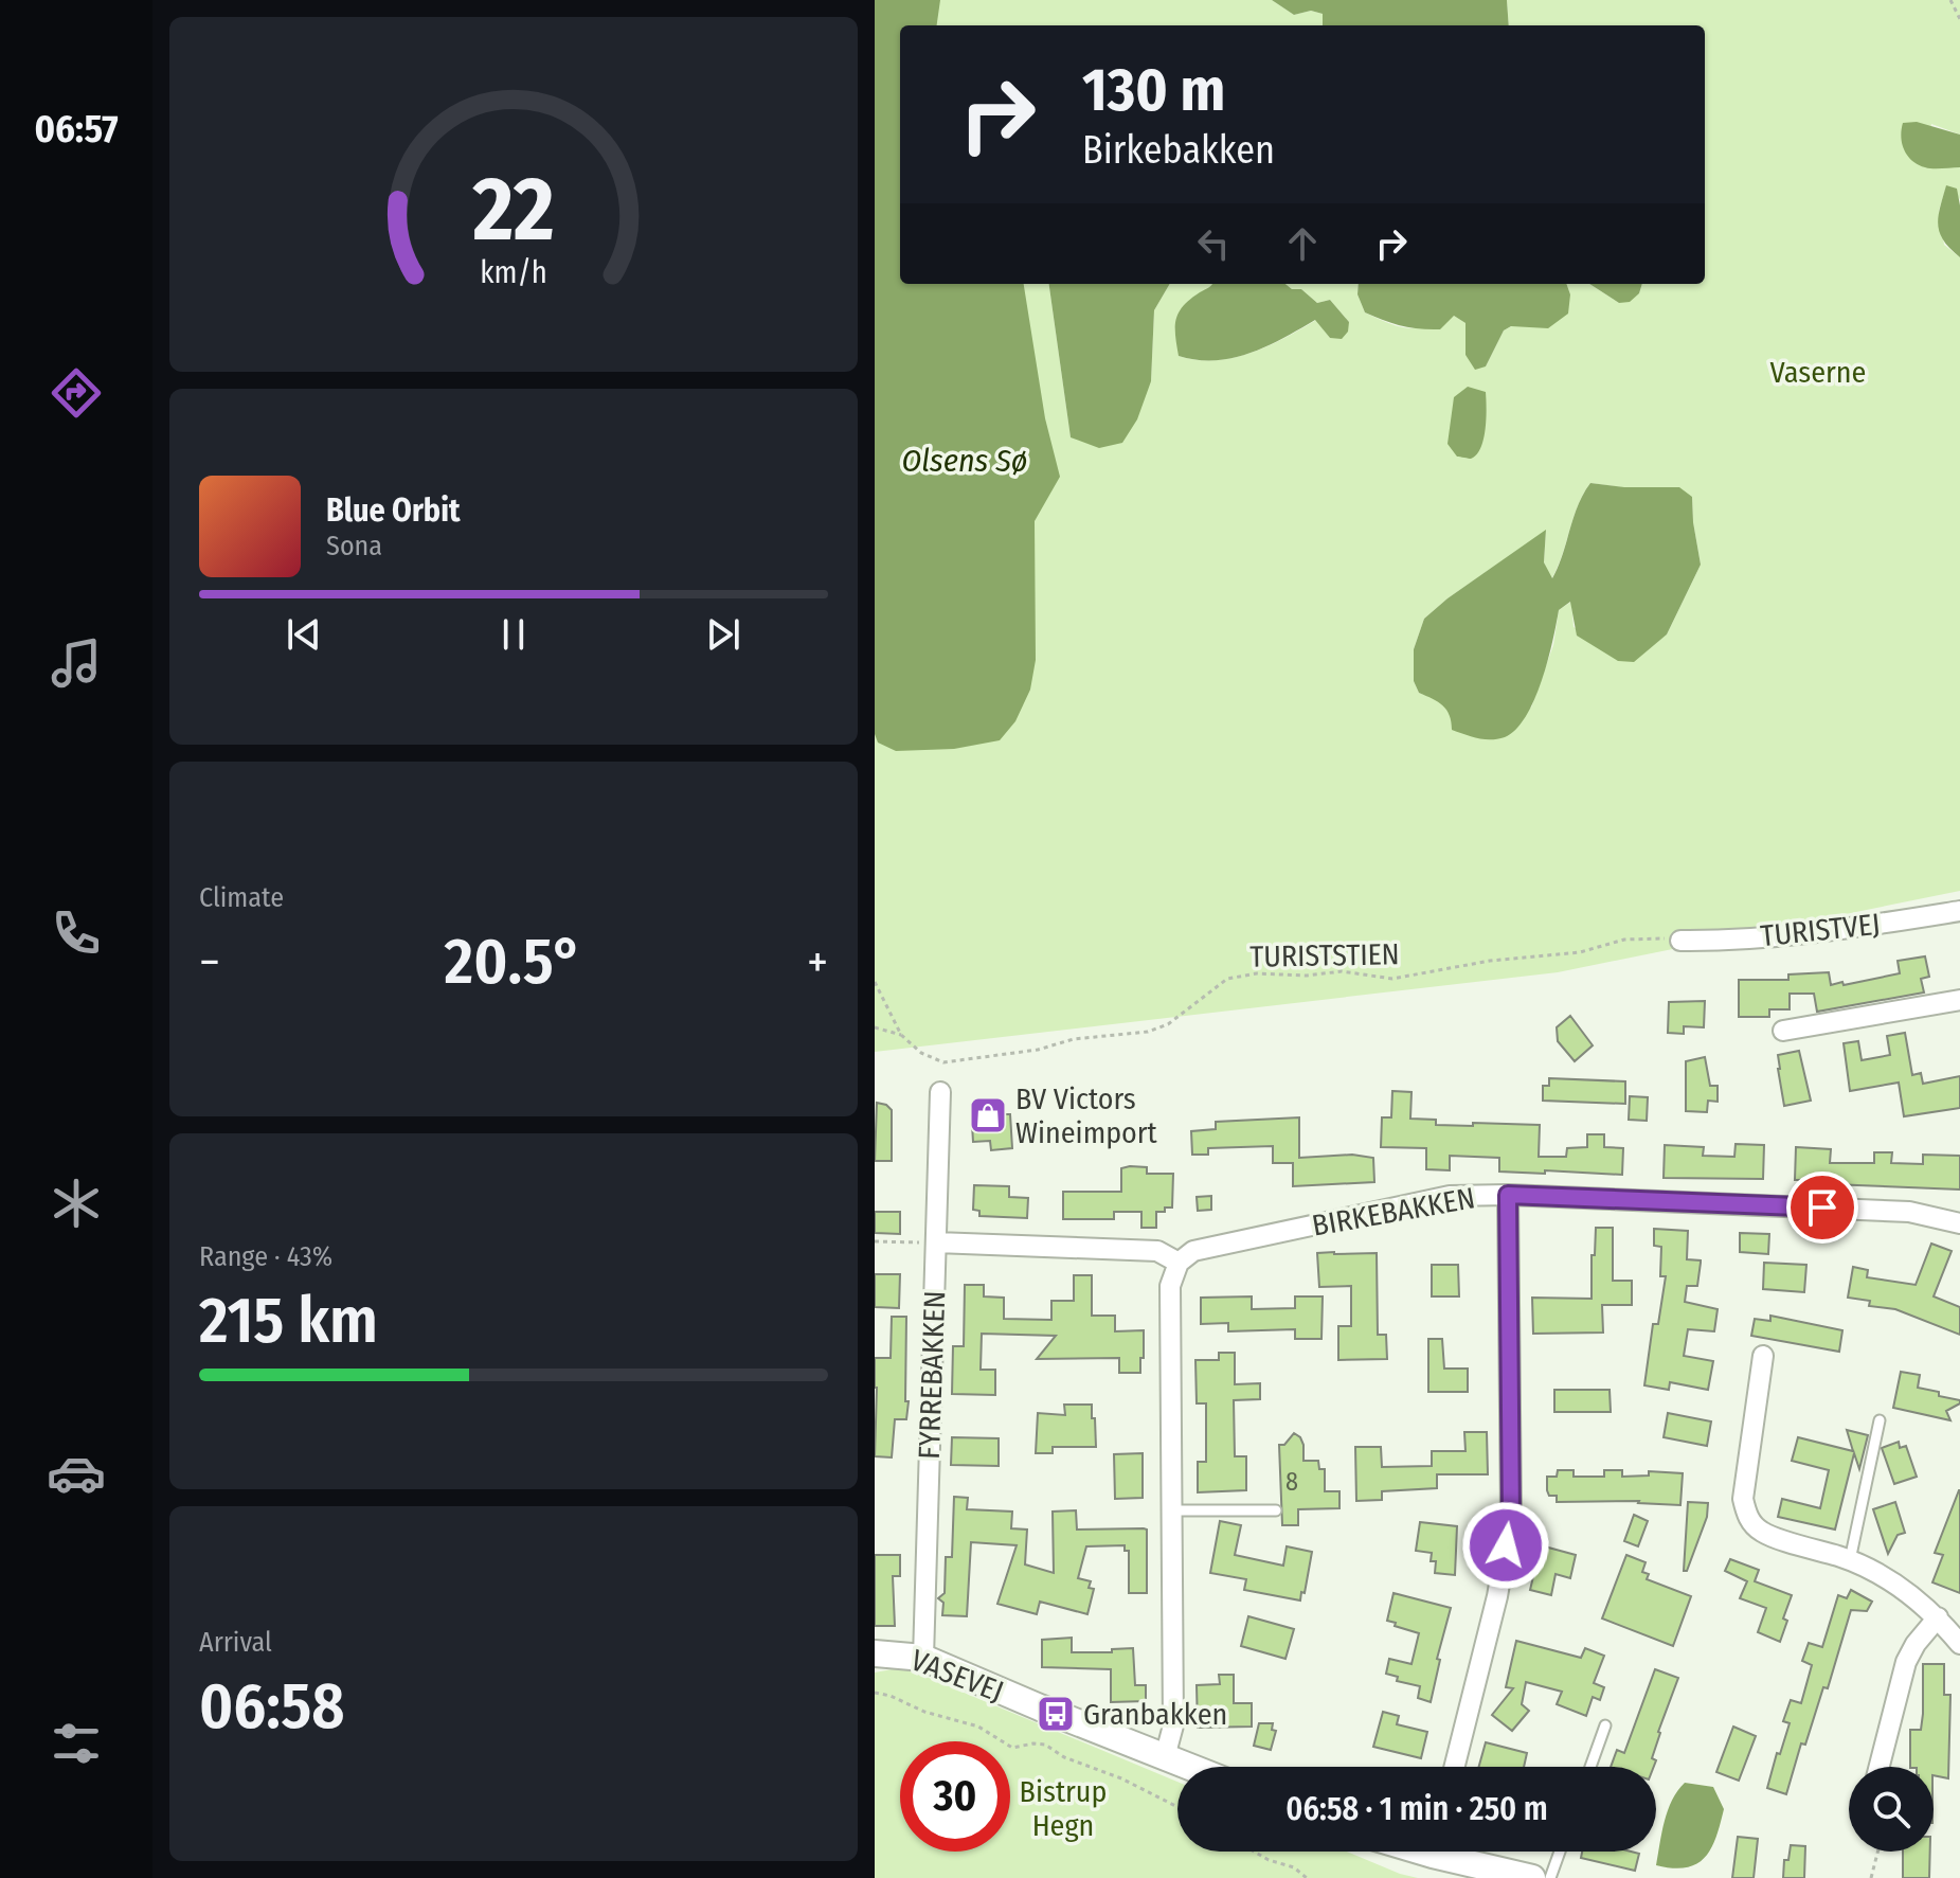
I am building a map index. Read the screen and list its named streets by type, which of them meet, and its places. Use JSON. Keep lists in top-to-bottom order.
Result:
{
  "streets": {
    "street": [
      "TURISTVEJ",
      "BIRKEBAKKEN",
      "FYRREBAKKEN",
      "VASEVEJ"
    ],
    "path": ["TURISTSTIEN"]
  },
  "crossings": [
    ["TURISTVEJ", "TURISTSTIEN"],
    ["FYRREBAKKEN", "VASEVEJ"]
  ],
  "water": ["Olsens Sø"],
  "parks": ["Vaserne", "Bistrup Hegn"],
  "places": {
    "shop": ["BV Victors Wineimport"],
    "bus stop": ["Granbakken"]
  },
  "house_numbers": ["8"],
  "page": {
    "tabs": "06:57",
    "turn": ["130 m", "Birkebakken"],
    "song": ["Blue Orbit", "Sona"],
    "tile": [
      "Climate",
      ["Range · 43%", "215 km"],
      ["Arrival", "06:58"]
    ],
    "heat": ["−", "20.5°", "+"],
    "limit": "30",
    "trip": "06:58 · 1 min · 250 m",
    "gauge": ["22", "km/h"]
  }
}
